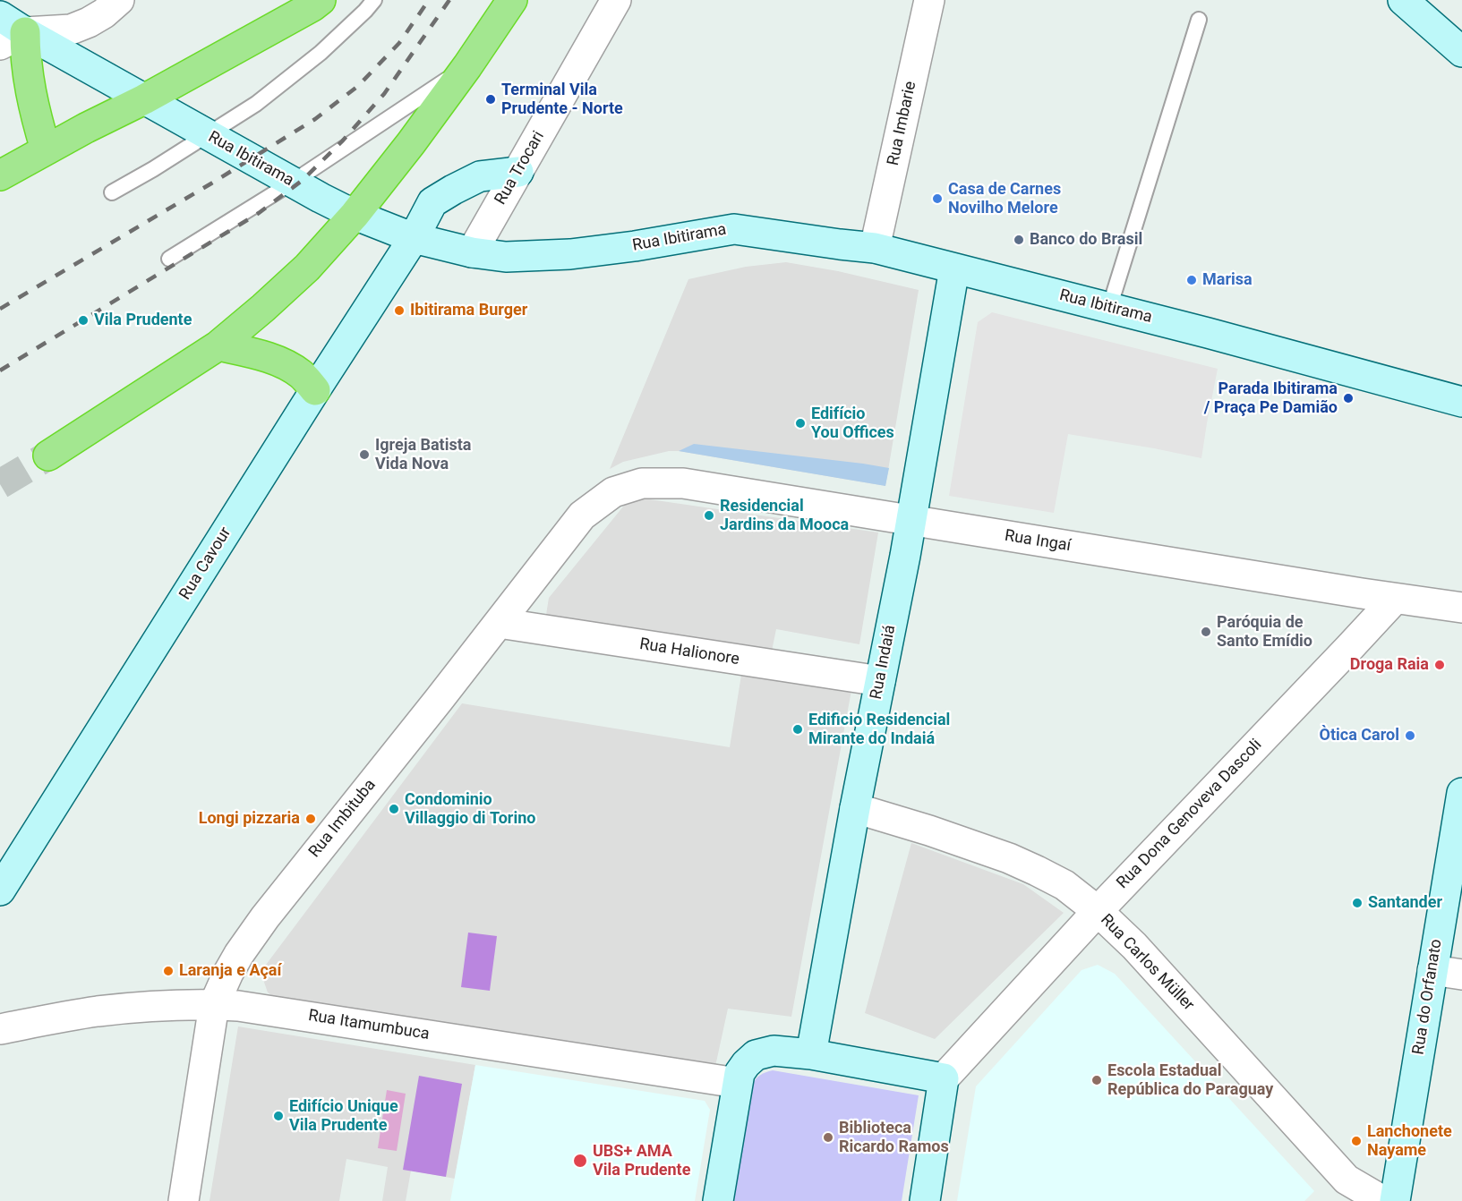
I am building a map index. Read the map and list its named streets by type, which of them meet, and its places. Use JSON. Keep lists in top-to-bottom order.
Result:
{
  "streets": {
    "street": [
      "Rua Imbarie",
      "Rua Ibitirama",
      "Rua Trocari",
      "Rua Ingaí",
      "Rua Cavour",
      "Rua Halionore",
      "Rua Indaiá",
      "Rua Dona Genoveva Dascoli",
      "Rua Imbituba",
      "Rua Carlos Müller",
      "Rua do Orfanato",
      "Rua Itamumbuca"
    ]
  },
  "crossings": [
    ["Rua Imbarie", "Rua Ibitirama"],
    ["Rua Ibitirama", "Rua Trocari"],
    ["Rua Ibitirama", "Rua Cavour"],
    ["Rua Ibitirama", "Rua Indaiá"],
    ["Rua Trocari", "Rua Cavour"],
    ["Rua Ingaí", "Rua Indaiá"],
    ["Rua Ingaí", "Rua Dona Genoveva Dascoli"],
    ["Rua Ingaí", "Rua Imbituba"],
    ["Rua Halionore", "Rua Indaiá"],
    ["Rua Halionore", "Rua Imbituba"],
    ["Rua Indaiá", "Rua Carlos Müller"],
    ["Rua Dona Genoveva Dascoli", "Rua Carlos Müller"],
    ["Rua Imbituba", "Rua Itamumbuca"]
  ],
  "places": [
    "Terminal Vila Prudente - Norte",
    "Casa de Carnes Novilho Melore",
    "Banco do Brasil",
    "Marisa",
    "Ibitirama Burger",
    "Vila Prudente",
    "Parada Ibitirama / Praça Pe Damião",
    "Edifício You Offices",
    "Igreja Batista Vida Nova",
    "Residencial Jardins da Mooca",
    "Paróquia de Santo Emídio",
    "Droga Raia",
    "Edificio Residencial Mirante do Indaiá",
    "Òtica Carol",
    "Condominio Villaggio di Torino",
    "Longi pizzaria",
    "Santander",
    "Laranja e Açaí",
    "Escola Estadual República do Paraguay",
    "Edifício Unique Vila Prudente",
    "Biblioteca Ricardo Ramos",
    "Lanchonete Nayame",
    "UBS+ AMA Vila Prudente"
  ]
}
